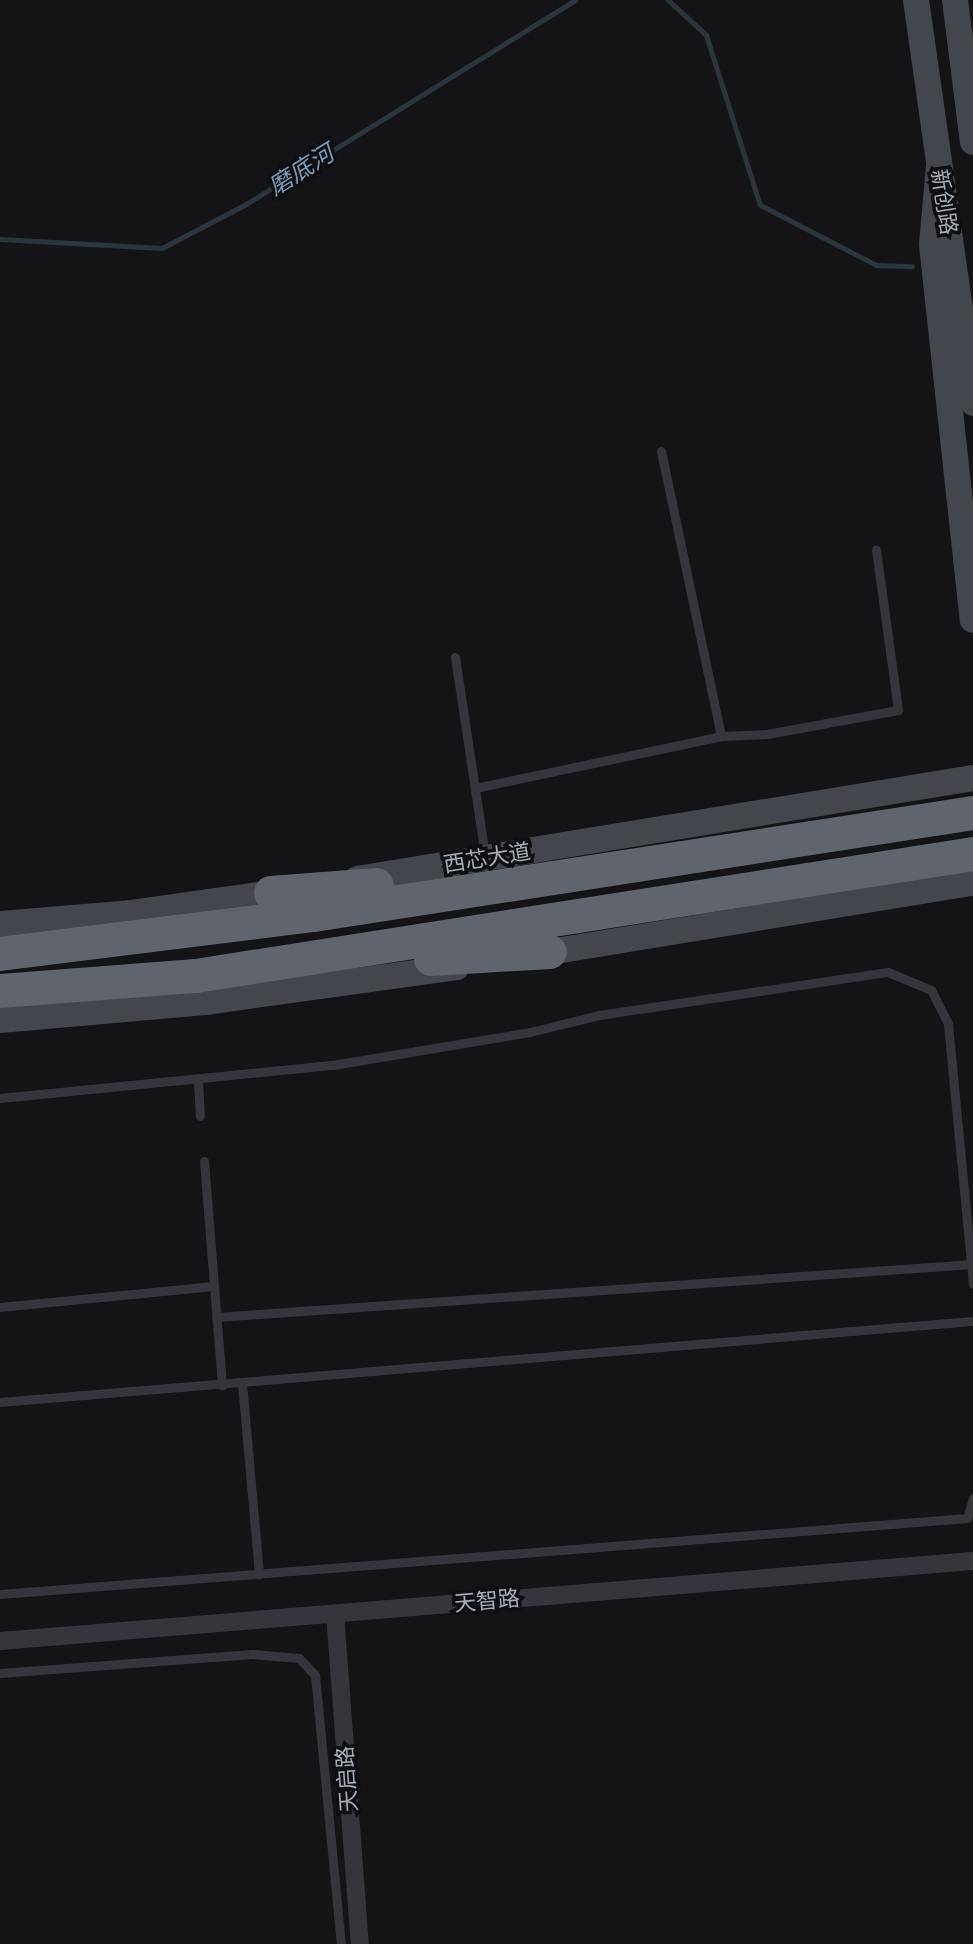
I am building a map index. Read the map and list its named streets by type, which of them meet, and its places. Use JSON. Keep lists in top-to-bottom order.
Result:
{
  "streets": {
    "highway": ["西芯大道"],
    "main road": ["新创路"],
    "street": ["天智路", "天启路"]
  },
  "crossings": [
    ["天智路", "天启路"]
  ],
  "water": ["磨底河"]
}
